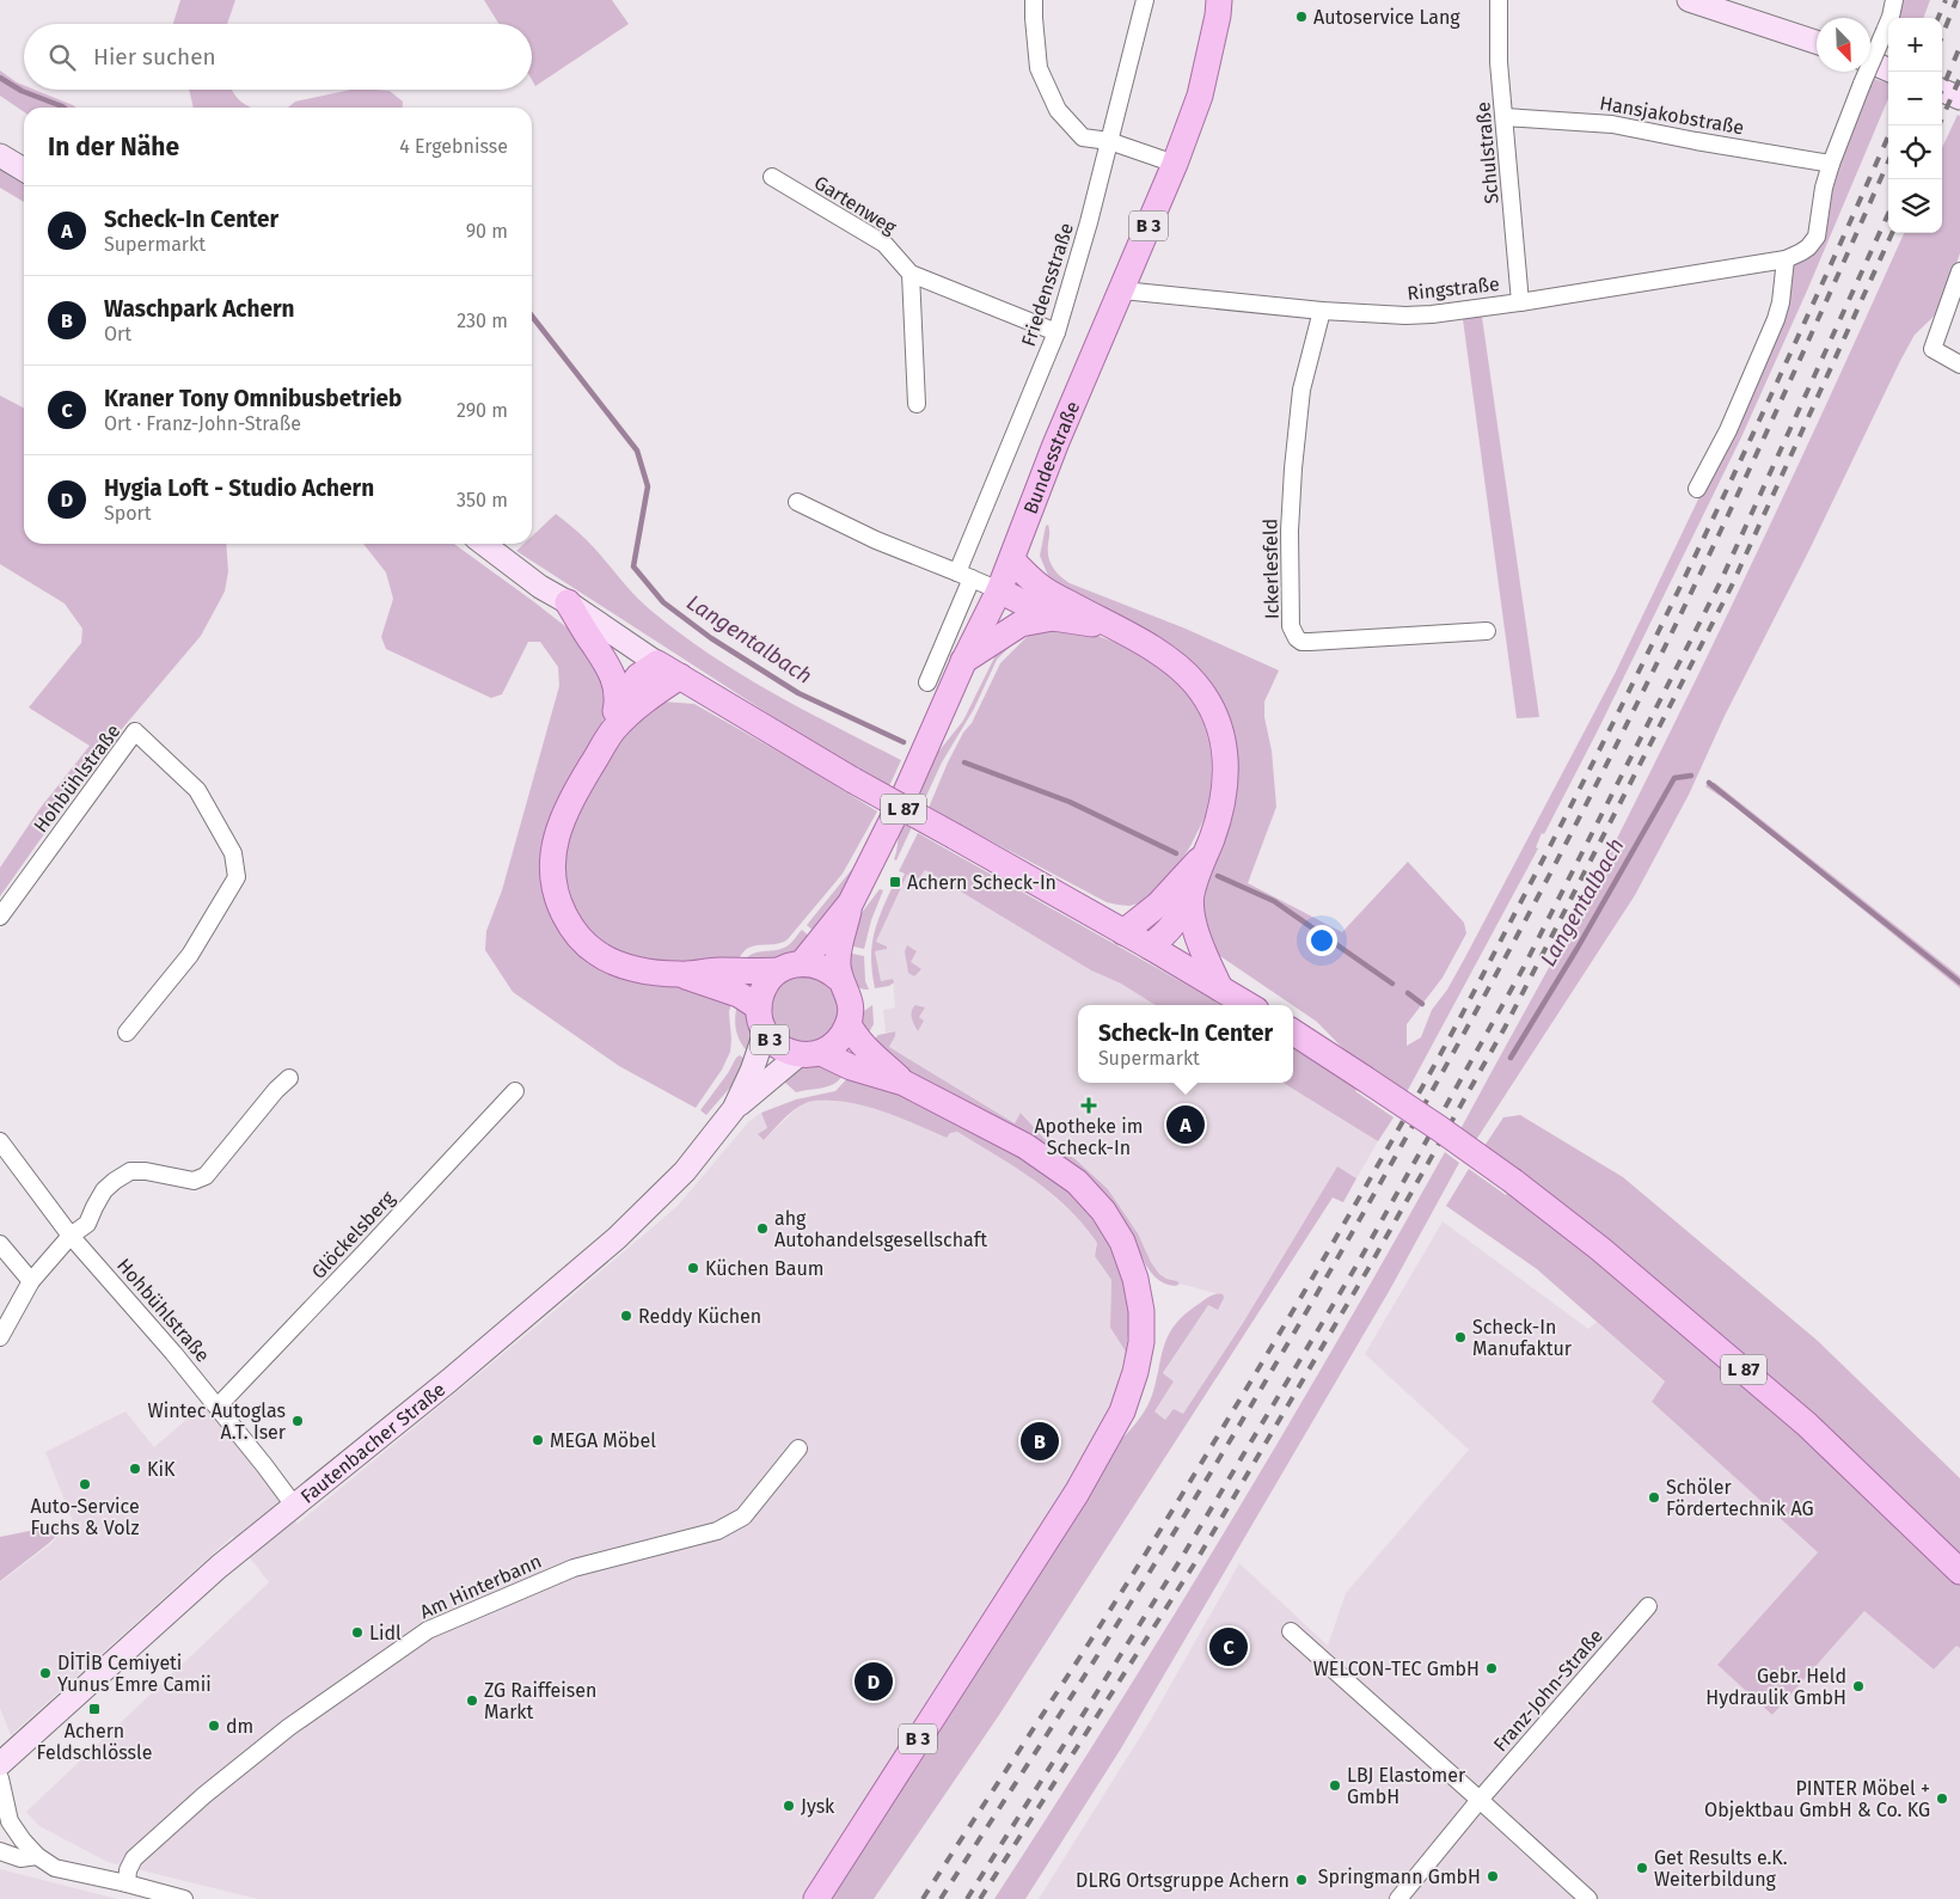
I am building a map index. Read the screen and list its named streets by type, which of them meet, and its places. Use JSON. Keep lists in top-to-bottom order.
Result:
{
  "streets": {
    "main road": ["B 3", "Bundesstraße", "L 87"],
    "street": [
      "Hansjakobstraße",
      "Schulstraße",
      "Gartenweg",
      "Friedensstraße",
      "Ringstraße",
      "Ickerlesfeld",
      "Hohbühlstraße",
      "Glöckelsberg",
      "Fautenbacher Straße",
      "Am Hinterbann",
      "Franz-John-Straße"
    ]
  },
  "crossings": [
    ["Hansjakobstraße", "Schulstraße"],
    ["Hansjakobstraße", "Ringstraße"],
    ["Schulstraße", "Ringstraße"],
    ["Gartenweg", "Friedensstraße"],
    ["B 3", "Bundesstraße"],
    ["B 3", "Fautenbacher Straße"],
    ["Ringstraße", "Bundesstraße"],
    ["Ringstraße", "Ickerlesfeld"],
    ["Hohbühlstraße", "Glöckelsberg"],
    ["Hohbühlstraße", "Fautenbacher Straße"]
  ],
  "water": ["Langentalbach"],
  "places": {
    "other": [
      "Autoservice Lang",
      "ahg Autohandelsgesellschaft",
      "Küchen Baum",
      "Reddy Küchen",
      "Scheck-In Manufaktur",
      "Wintec Autoglas A.T. Iser",
      "MEGA Möbel",
      "KiK",
      "Auto-Service Fuchs & Volz",
      "Schöler Fördertechnik AG",
      "Lidl",
      "WELCON-TEC GmbH",
      "DİTİB Cemiyeti Yunus Emre Camii",
      "Gebr. Held Hydraulik GmbH",
      "ZG Raiffeisen Markt",
      "dm",
      "LBJ Elastomer GmbH",
      "PINTER Möbel + Objektbau GmbH & Co. KG",
      "Jysk",
      "Get Results e.K. Weiterbildung",
      "Springmann GmbH",
      "DLRG Ortsgruppe Achern"
    ],
    "transit": ["Achern Scheck-In", "Achern Feldschlössle"],
    "health": ["Apotheke im Scheck-In"]
  },
  "north": "bottom right",
  "page": {
    "map_buttons": ["+", "−"],
    "search": "Hier suchen",
    "heading": ["In der Nähe", "4 Ergebnisse"],
    "list": [
      {
        "mark": "A",
        "name": "Scheck-In Center",
        "note": "Supermarkt",
        "value": "90 m"
      },
      {
        "mark": "B",
        "name": "Waschpark Achern",
        "note": "Ort",
        "value": "230 m"
      },
      {
        "mark": "C",
        "name": "Kraner Tony Omnibusbetrieb",
        "note": "Ort · Franz-John-Straße",
        "value": "290 m"
      },
      {
        "mark": "D",
        "name": "Hygia Loft - Studio Achern",
        "note": "Sport",
        "value": "350 m"
      }
    ],
    "popup": ["Scheck-In Center", "Supermarkt"],
    "pins": [
      "A",
      "B",
      "C",
      "D"
    ]
  }
}
